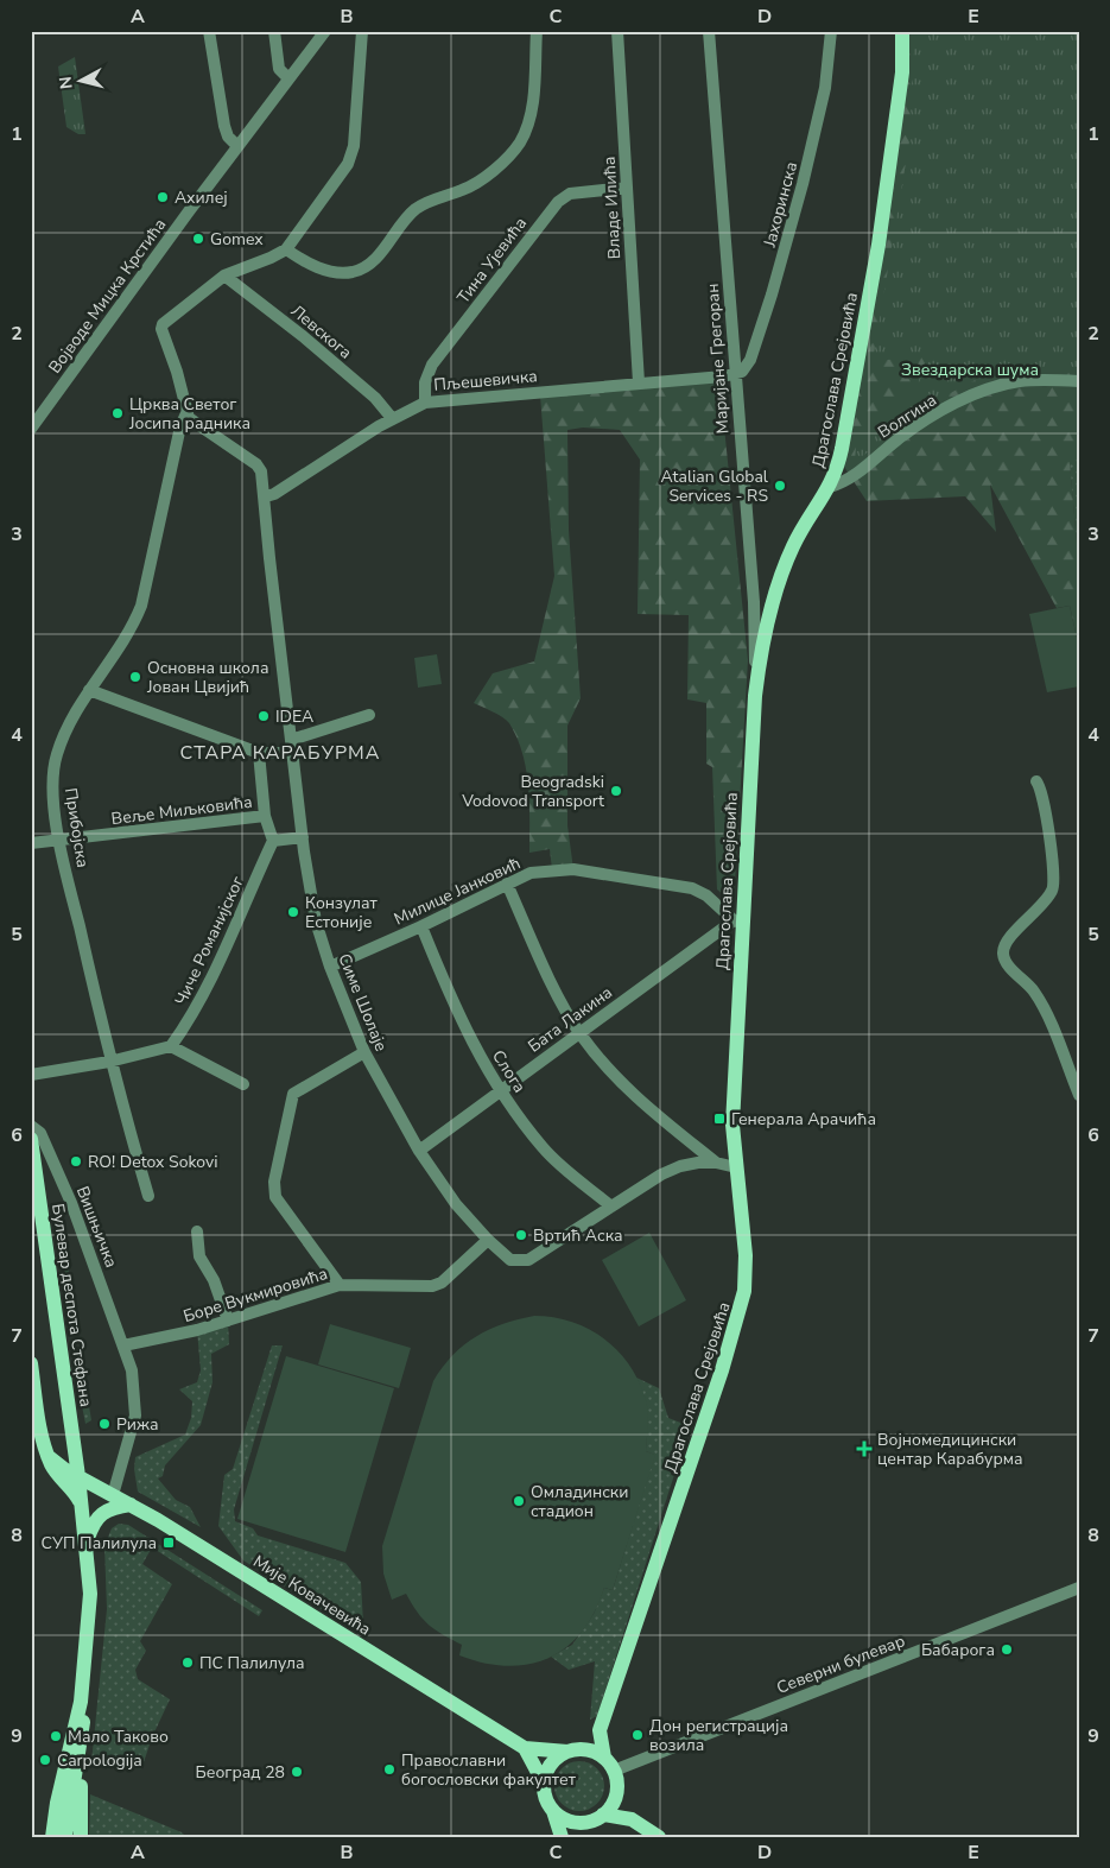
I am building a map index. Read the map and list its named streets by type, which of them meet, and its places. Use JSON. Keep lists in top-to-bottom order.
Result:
{
  "streets": {
    "main road": ["Драгослава Срејовића", "Булевар деспота Стефана", "Мије Ковачевића"],
    "street": [
      "Јахоринска",
      "Владе Илића",
      "Тина Ујевића",
      "Војводе Мицка Крстића",
      "Левскога",
      "Маријане Грегоран",
      "Пљешевичка",
      "Волгина",
      "Веље Миљковића",
      "Прибојска",
      "Милице Јанковић",
      "Чиче Романијског",
      "Симе Шолаје",
      "Бата Лакина",
      "Слога",
      "Вишњичка",
      "Боре Вукмировића",
      "Северни булевар"
    ]
  },
  "crossings": [
    ["Јахоринска", "Маријане Грегоран"],
    ["Јахоринска", "Пљешевичка"],
    ["Владе Илића", "Тина Ујевића"],
    ["Владе Илића", "Пљешевичка"],
    ["Тина Ујевића", "Пљешевичка"],
    ["Левскога", "Пљешевичка"],
    ["Маријане Грегоран", "Пљешевичка"],
    ["Маријане Грегоран", "Драгослава Срејовића"],
    ["Пљешевичка", "Симе Шолаје"],
    ["Драгослава Срејовића", "Волгина"],
    ["Драгослава Срејовића", "Милице Јанковић"],
    ["Драгослава Срејовића", "Бата Лакина"],
    ["Драгослава Срејовића", "Мије Ковачевића"],
    ["Драгослава Срејовића", "Северни булевар"],
    ["Веље Миљковића", "Прибојска"],
    ["Прибојска", "Симе Шолаје"],
    ["Милице Јанковић", "Симе Шолаје"],
    ["Милице Јанковић", "Бата Лакина"],
    ["Милице Јанковић", "Слога"],
    ["Симе Шолаје", "Бата Лакина"],
    ["Симе Шолаје", "Боре Вукмировића"],
    ["Бата Лакина", "Слога"],
    ["Вишњичка", "Боре Вукмировића"],
    ["Булевар деспота Стефана", "Мије Ковачевића"],
    ["Мије Ковачевића", "Северни булевар"]
  ],
  "districts": ["СТАРА КАРАБУРМА"],
  "parks": ["Звездарска шума"],
  "places": {
    "other": [
      "Ахилеј",
      "Gomex",
      "Црква Светог Јосипа радника",
      "Atalian Global Services - RS",
      "Основна школа Јован Цвијић",
      "IDEA",
      "Beogradski Vodovod Transport",
      "Конзулат Естоније",
      "RO! Detox Sokovi",
      "Вртић Аска",
      "Рижа",
      "Омладински стадион",
      "Бабарога",
      "ПС Палилула",
      "Дон регистрација возила",
      "Мало Таково",
      "Carpologija",
      "Православни богословски факултет",
      "Београд 28"
    ],
    "transit": ["Генерала Арачића", "СУП Палилула"],
    "health": ["Војномедицински центар Карабурма"]
  },
  "north": "left",
  "grid": {
    "columns": [
      "A",
      "B",
      "C",
      "D",
      "E"
    ],
    "rows": [
      "1",
      "2",
      "3",
      "4",
      "5",
      "6",
      "7",
      "8",
      "9"
    ]
  }
}
